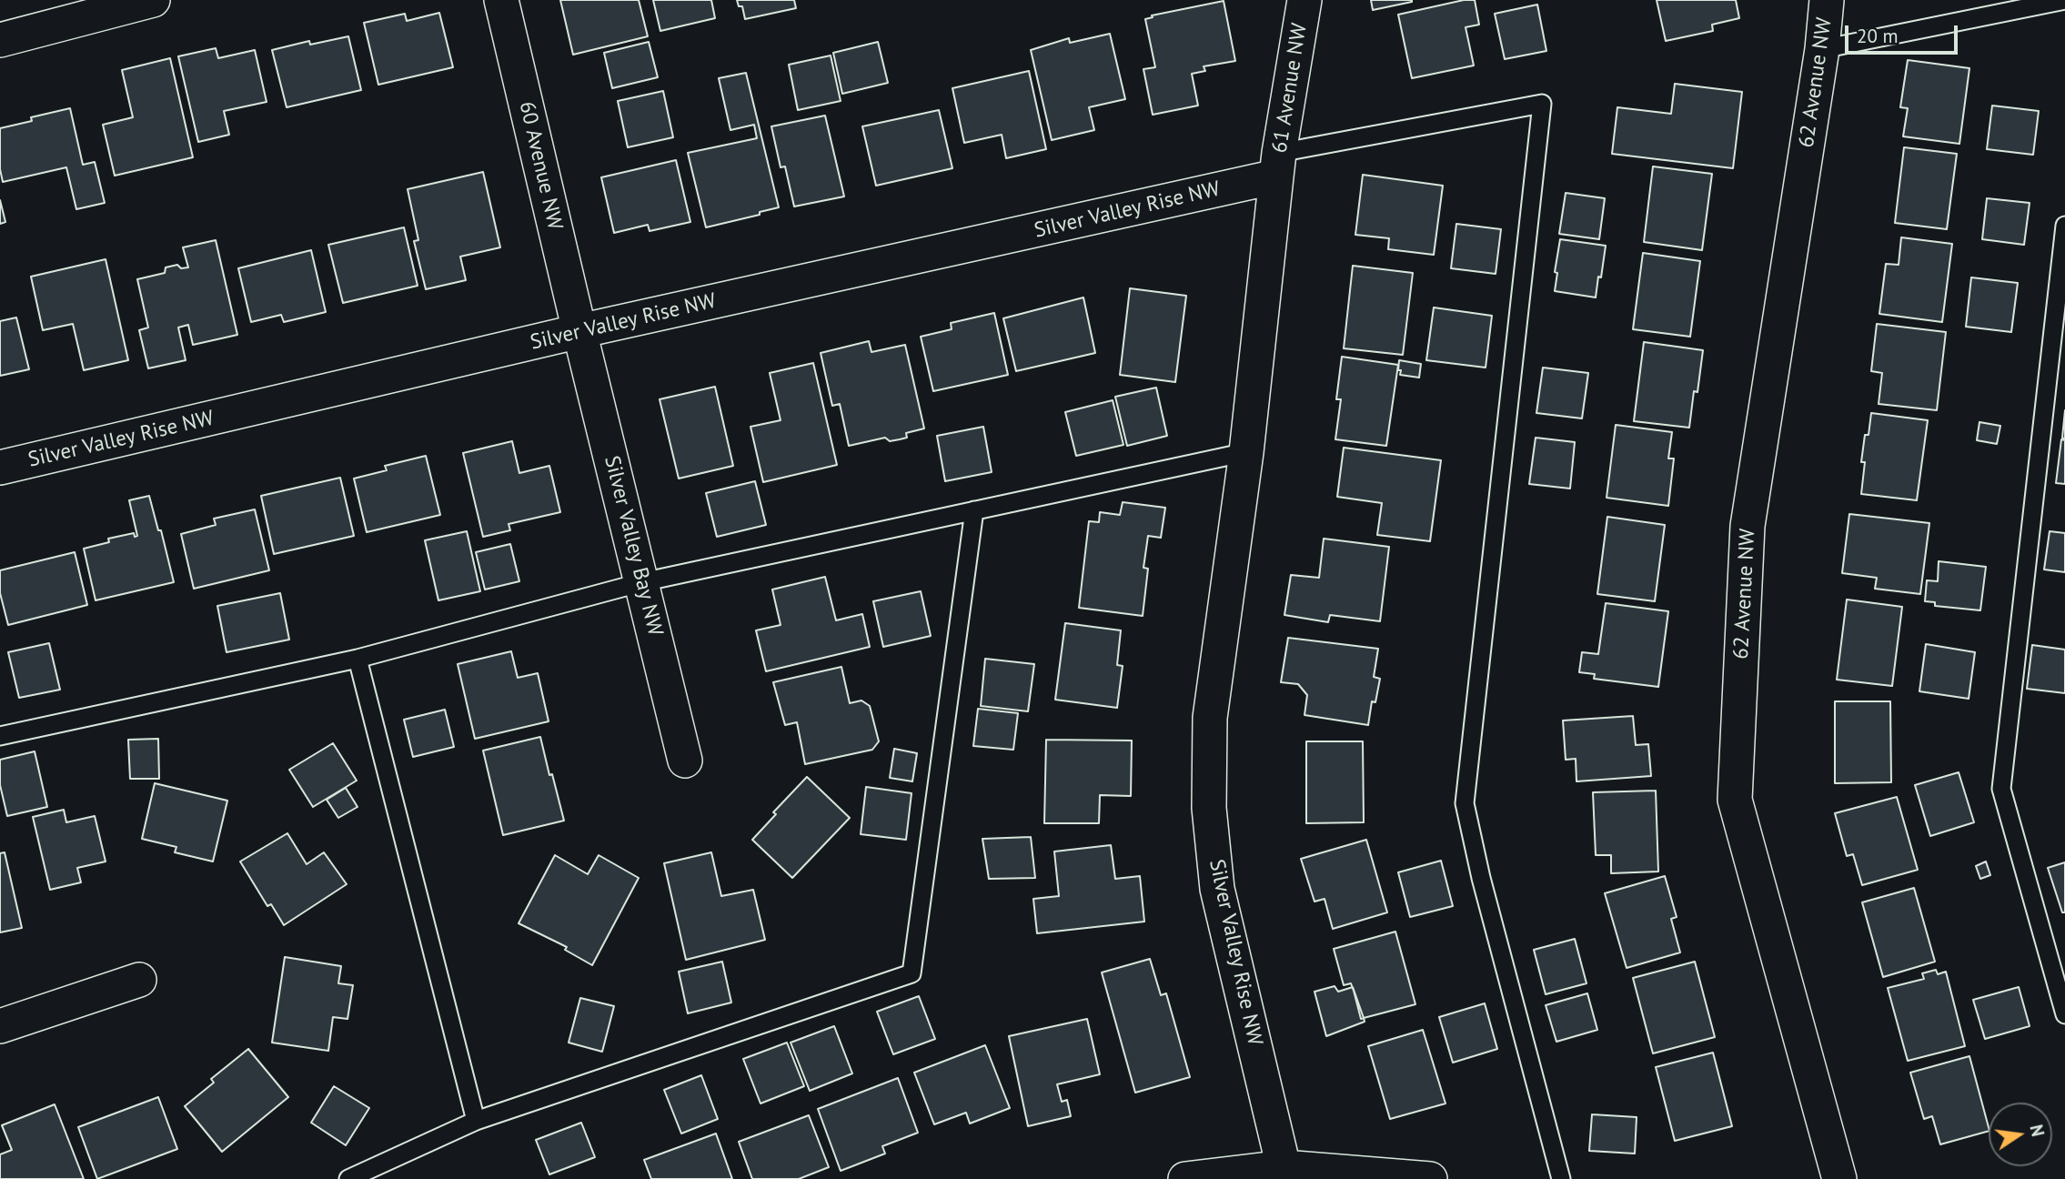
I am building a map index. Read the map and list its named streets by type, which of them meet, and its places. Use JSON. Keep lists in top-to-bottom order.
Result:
{
  "streets": {
    "street": [
      "62 Avenue NW",
      "61 Avenue NW",
      "60 Avenue NW",
      "Silver Valley Rise NW",
      "Silver Valley Bay NW"
    ]
  },
  "crossings": [
    ["61 Avenue NW", "Silver Valley Rise NW"],
    ["60 Avenue NW", "Silver Valley Rise NW"],
    ["60 Avenue NW", "Silver Valley Bay NW"],
    ["Silver Valley Rise NW", "Silver Valley Bay NW"]
  ],
  "scale_bar": "20 m",
  "north": "right"
}
